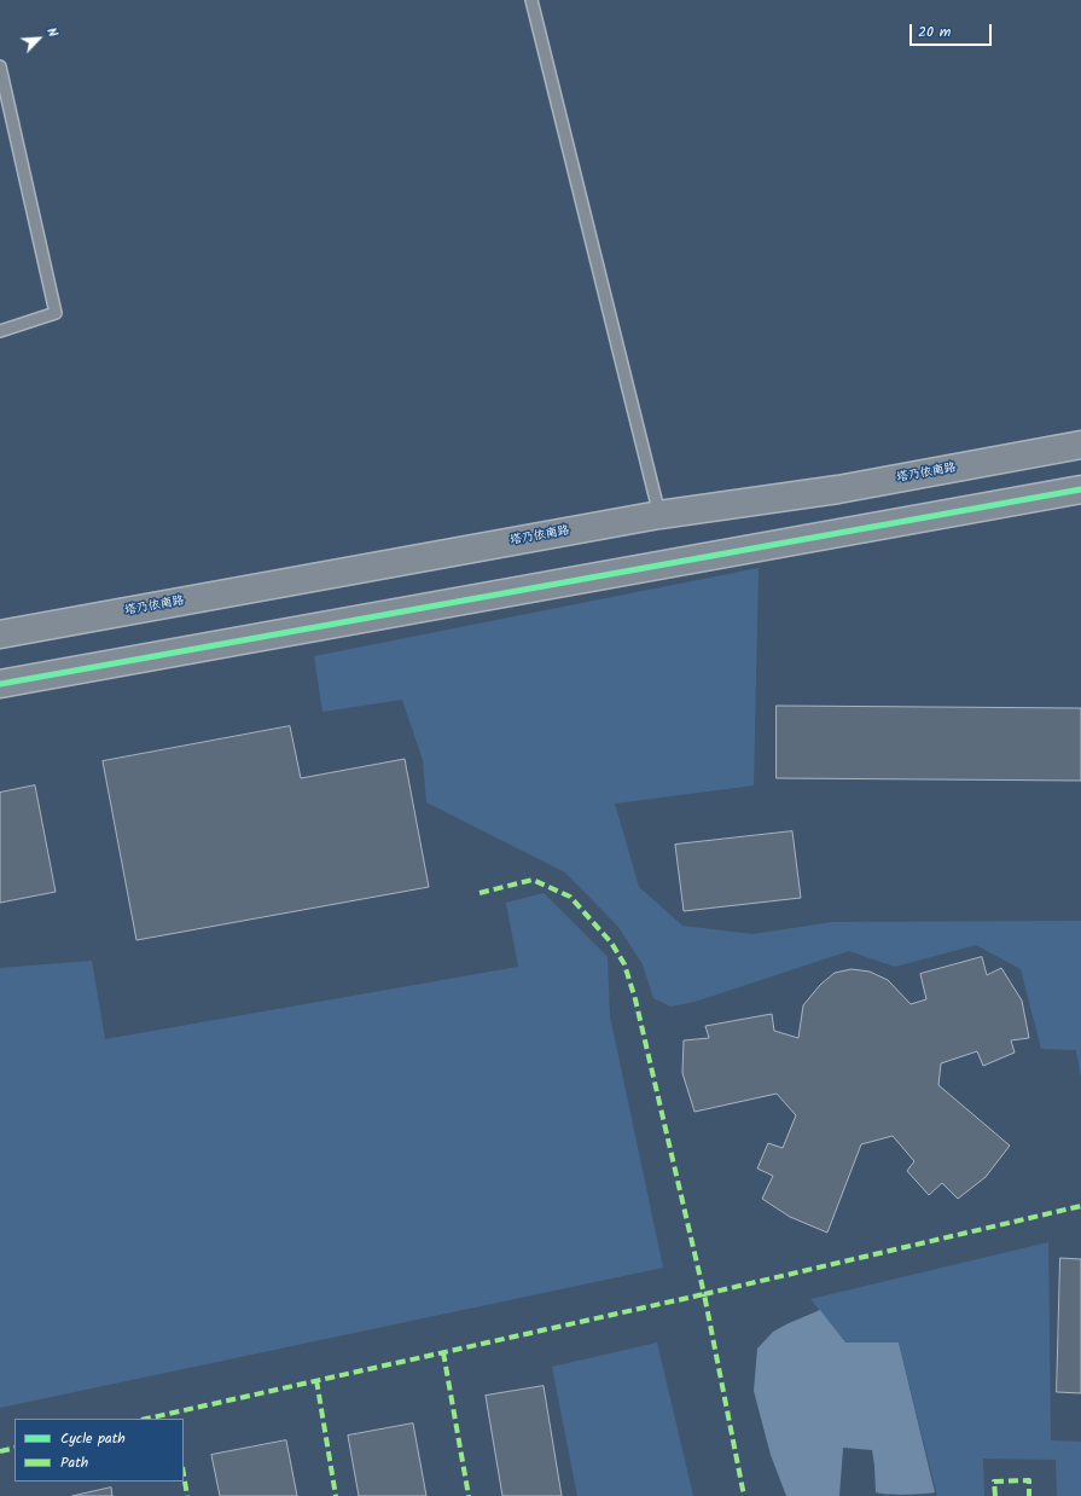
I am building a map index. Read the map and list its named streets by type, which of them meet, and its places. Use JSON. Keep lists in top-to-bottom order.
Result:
{
  "streets": {
    "street": ["塔乃依南路"]
  },
  "legend": ["Cycle path", "Path"],
  "scale_bar": "20 m",
  "north": "top right"
}
